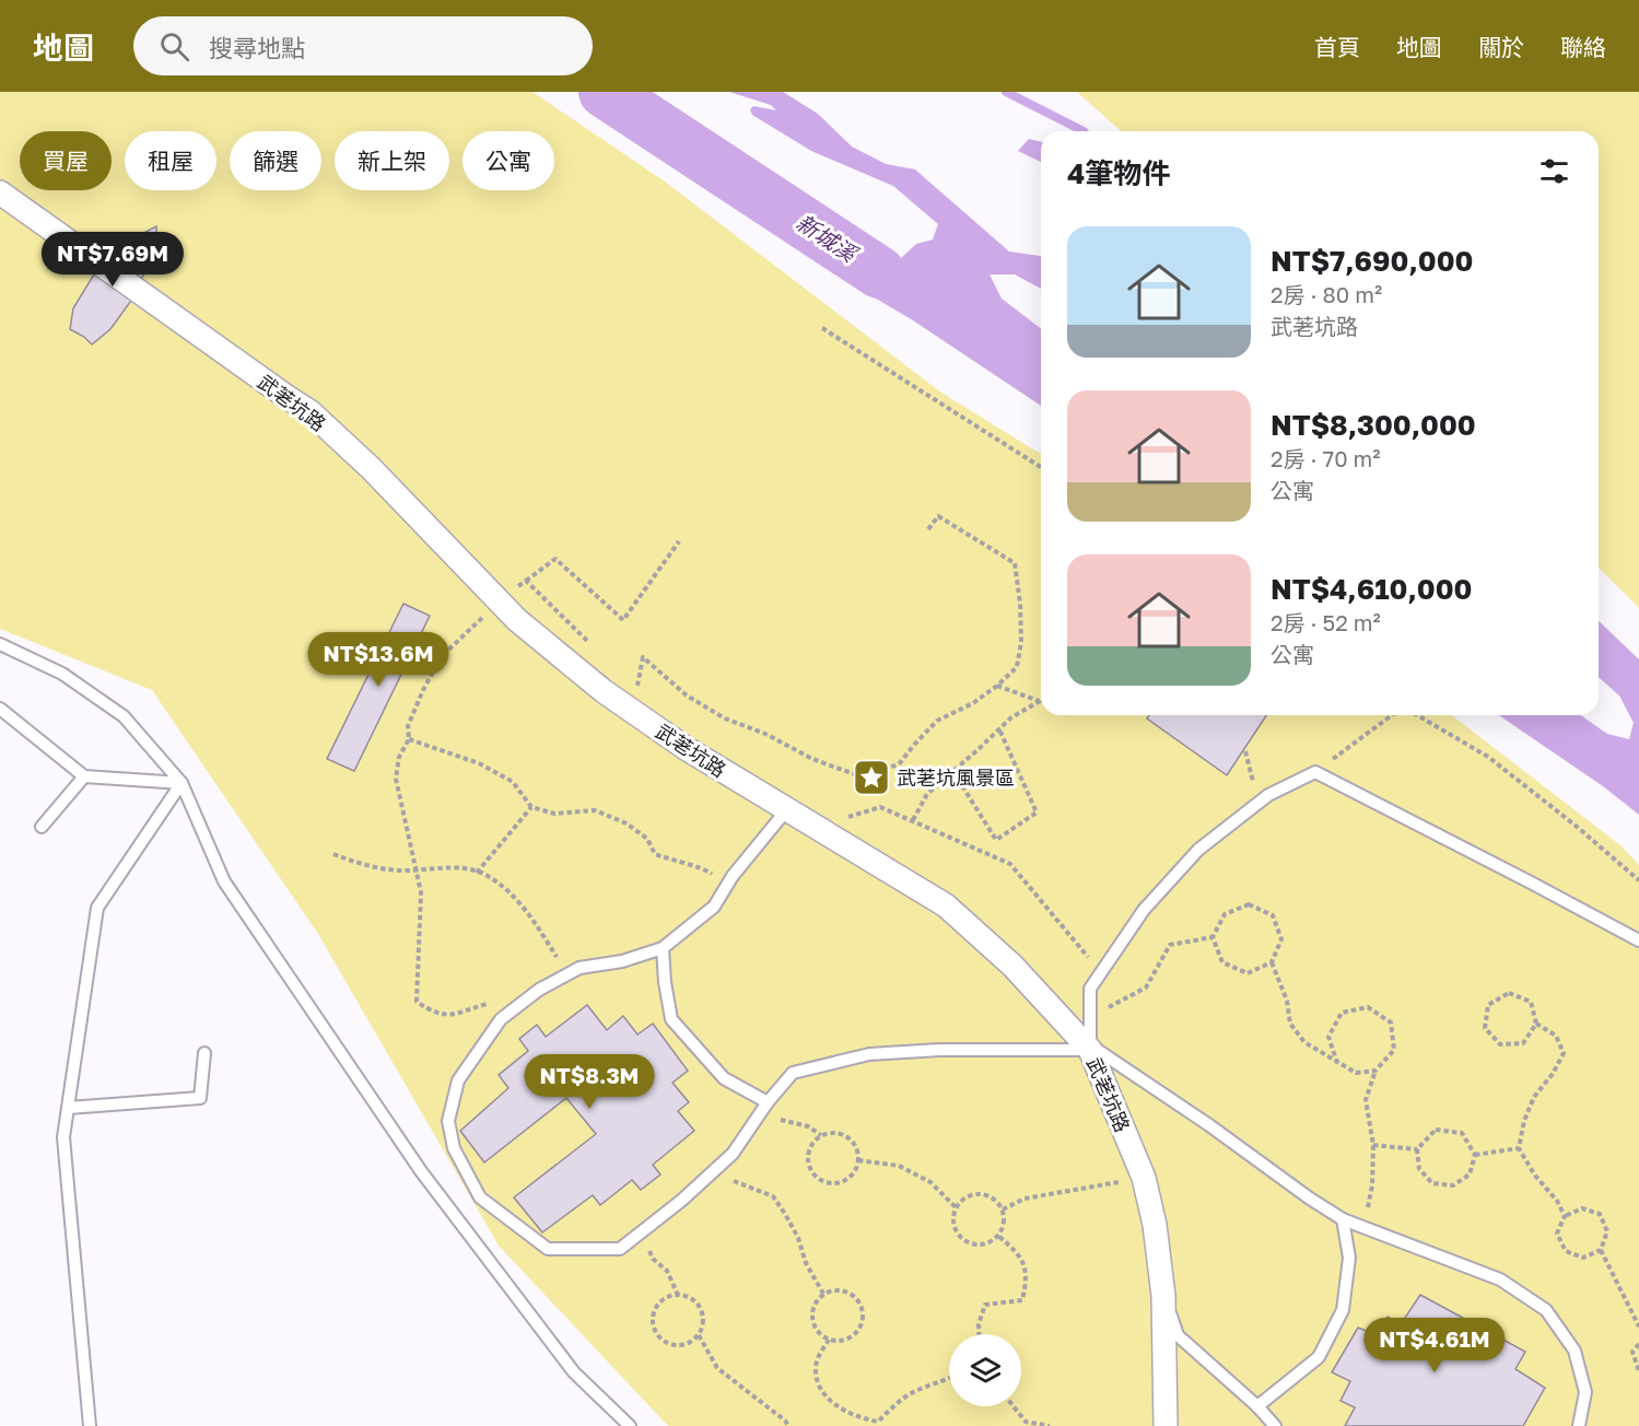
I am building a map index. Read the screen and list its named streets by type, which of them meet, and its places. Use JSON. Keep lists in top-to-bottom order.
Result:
{
  "streets": {
    "street": ["武荖坑路"]
  },
  "water": ["新城溪"],
  "places": {
    "place": ["武荖坑風景區"]
  },
  "page": {
    "header": "地圖",
    "search": "搜尋地點",
    "nav": [
      "首頁",
      "地圖",
      "關於",
      "聯絡"
    ],
    "chip": [
      "買屋",
      "租屋",
      "篩選",
      "新上架",
      "公寓"
    ],
    "heading": "4筆物件",
    "list": [
      {
        "name": "NT$7,690,000",
        "note": "2房 · 80 m² · 武荖坑路"
      },
      {
        "name": "NT$8,300,000",
        "note": "2房 · 70 m² · 公寓"
      },
      {
        "name": "NT$4,610,000",
        "note": "2房 · 52 m² · 公寓"
      }
    ],
    "price": [
      "NT$7.69M",
      "NT$13.6M",
      "NT$8.3M",
      "NT$4.61M"
    ]
  }
}
